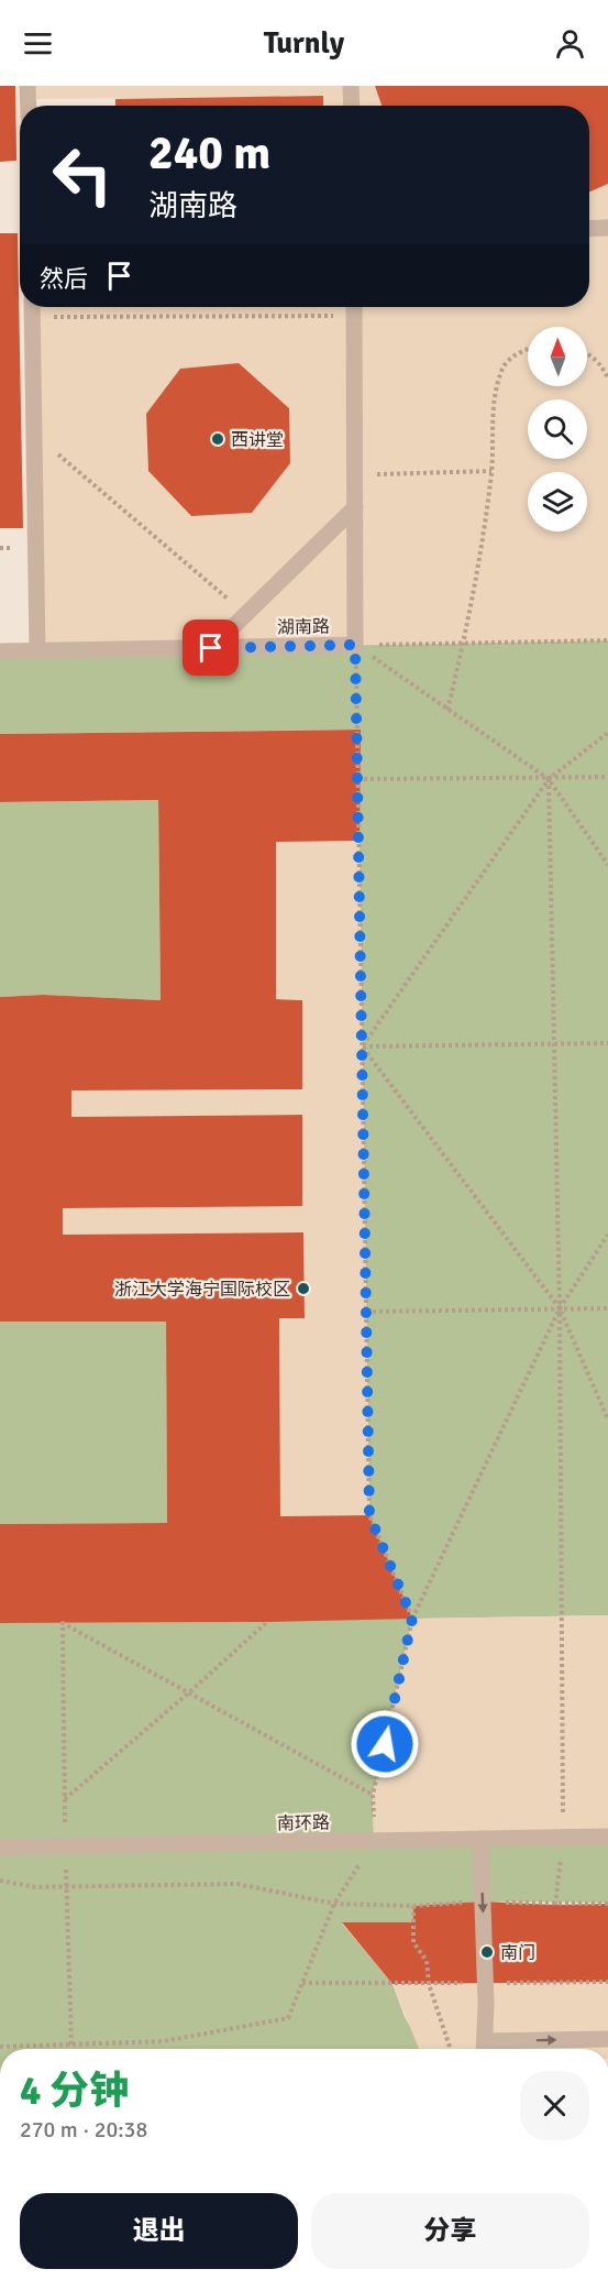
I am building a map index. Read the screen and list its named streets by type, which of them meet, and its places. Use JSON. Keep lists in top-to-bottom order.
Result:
{
  "streets": {
    "street": ["湖南路", "南环路"]
  },
  "places": ["西讲堂", "浙江大学海宁国际校区", "南门"],
  "north": "top",
  "page": {
    "header": "Turnly",
    "turn": ["240 m", "湖南路"],
    "then": "然后",
    "heading": ["4 分钟", "270 m · 20:38"],
    "buttons": ["退出", "分享"]
  }
}
